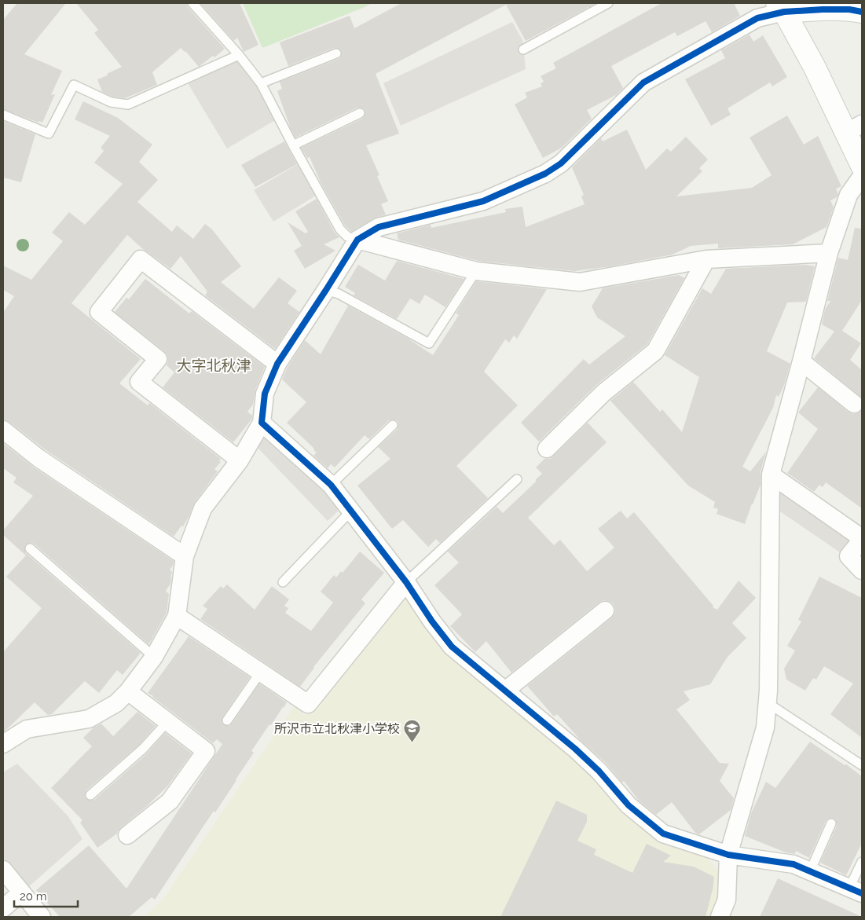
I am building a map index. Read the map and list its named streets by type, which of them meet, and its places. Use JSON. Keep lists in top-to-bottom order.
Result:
{
  "districts": ["大字北秋津"],
  "places": {
    "school or university": ["所沢市立北秋津小学校"]
  },
  "scale_bar": "20 m"
}
